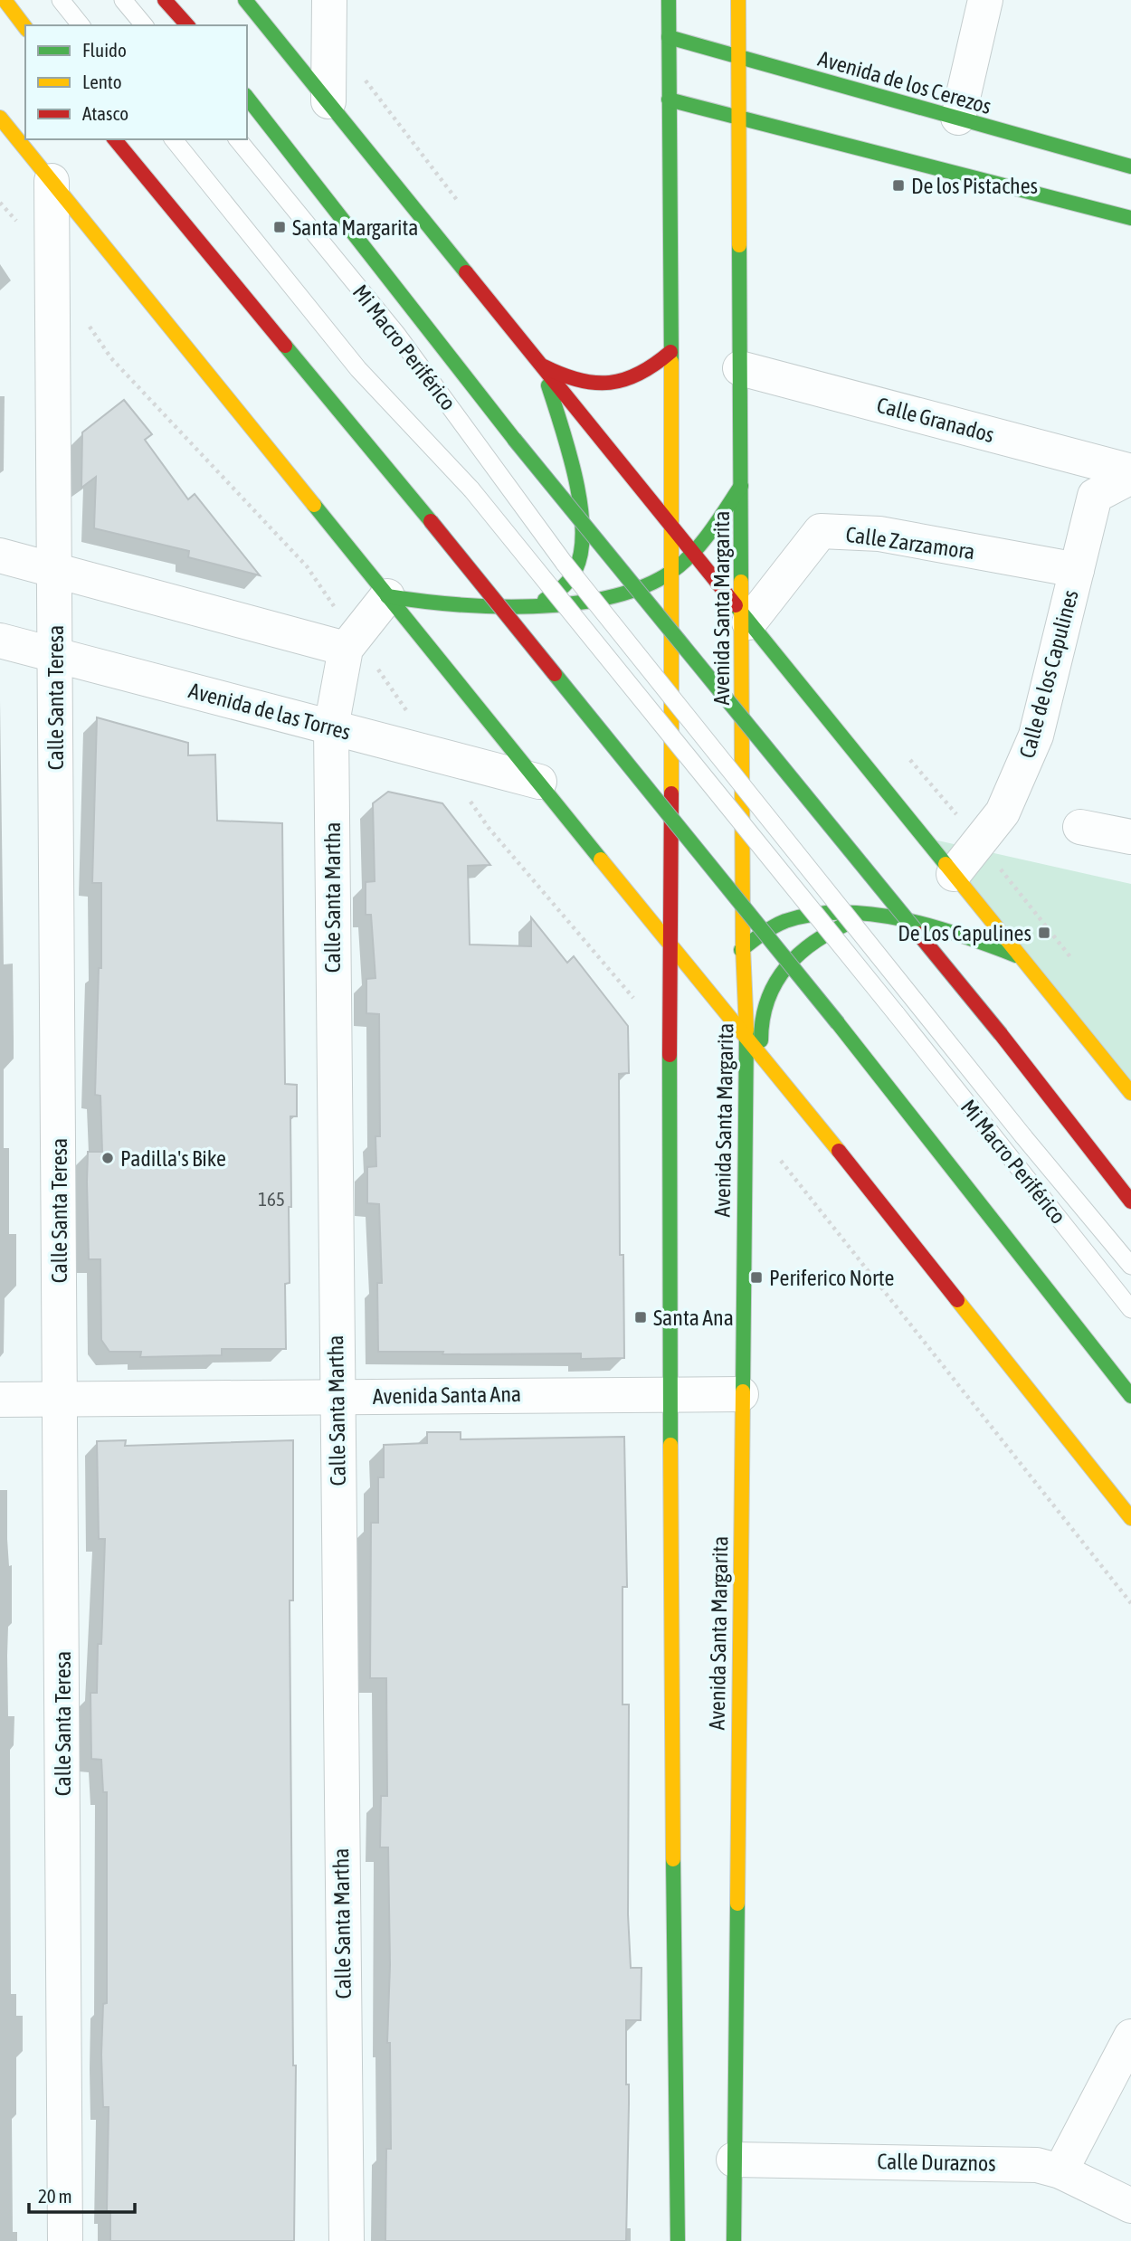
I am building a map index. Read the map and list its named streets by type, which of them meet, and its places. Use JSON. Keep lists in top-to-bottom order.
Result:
{
  "streets": {
    "main road": ["Avenida de los Cerezos", "Avenida Santa Margarita"],
    "street": [
      "Calle Granados",
      "Calle Zarzamora",
      "Calle de los Capulines",
      "Calle Santa Teresa",
      "Avenida de las Torres",
      "Calle Santa Martha",
      "Avenida Santa Ana",
      "Calle Duraznos"
    ],
    "lane": ["Mi Macro Periférico"]
  },
  "crossings": [
    ["Avenida de los Cerezos", "Avenida Santa Margarita"],
    ["Calle Granados", "Avenida Santa Margarita"],
    ["Calle Zarzamora", "Avenida Santa Margarita"],
    ["Calle Zarzamora", "Calle de los Capulines"],
    ["Avenida Santa Margarita", "Avenida Santa Ana"],
    ["Avenida Santa Margarita", "Calle Duraznos"],
    ["Calle Santa Teresa", "Avenida de las Torres"],
    ["Calle Santa Teresa", "Avenida Santa Ana"],
    ["Avenida de las Torres", "Calle Santa Martha"],
    ["Calle Santa Martha", "Avenida Santa Ana"]
  ],
  "places": {
    "transit": [
      "De los Pistaches",
      "Santa Margarita",
      "De Los Capulines",
      "Periferico Norte",
      "Santa Ana"
    ],
    "other": ["Padilla's Bike"]
  },
  "house_numbers": ["165"],
  "legend": ["Fluido", "Lento", "Atasco"],
  "scale_bar": "20 m"
}
